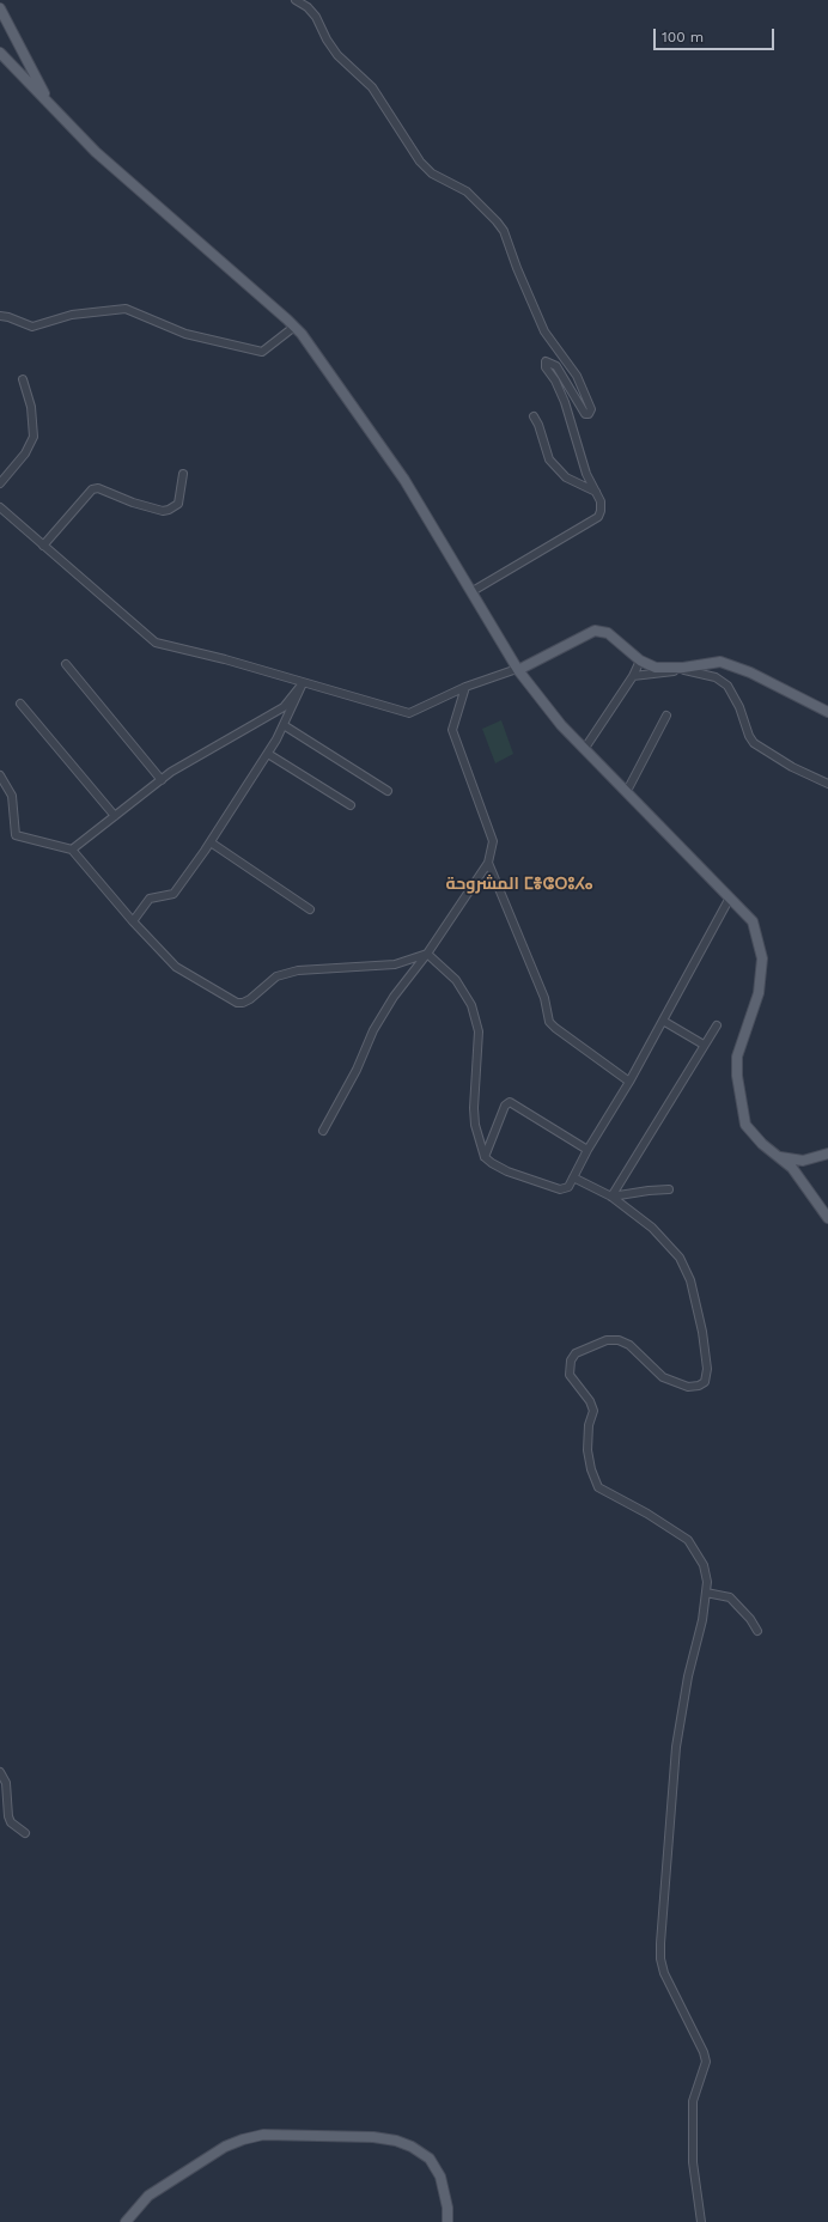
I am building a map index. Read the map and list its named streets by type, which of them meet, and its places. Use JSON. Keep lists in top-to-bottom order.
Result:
{
  "districts": ["المشروحة ⵎⴻⵛⵔⵓⵃⴰ"],
  "scale_bar": "100 m"
}
